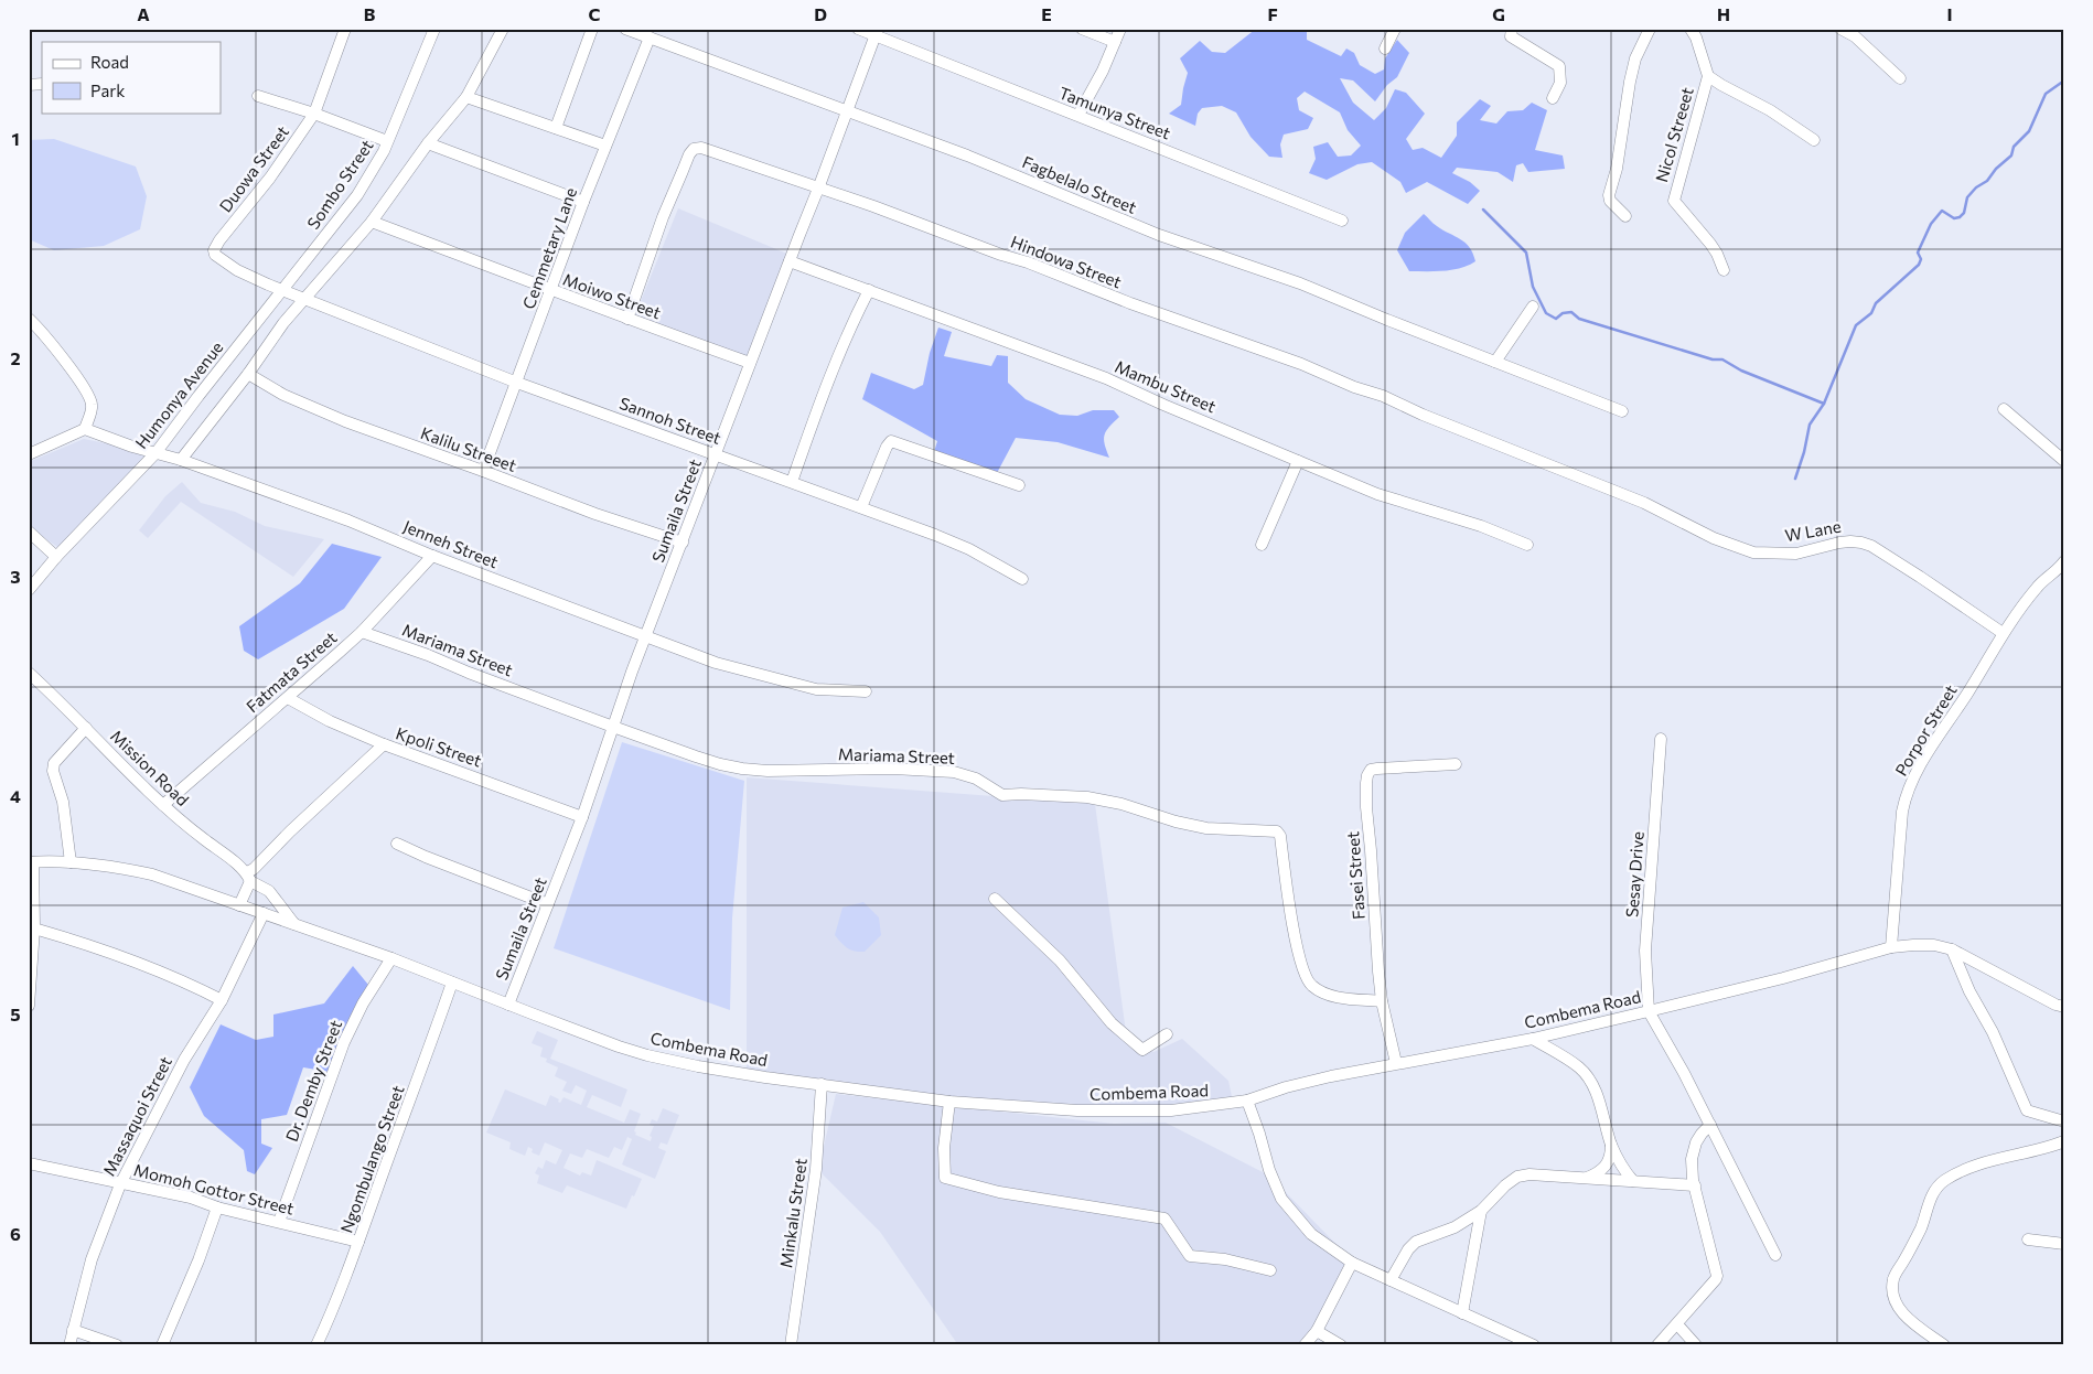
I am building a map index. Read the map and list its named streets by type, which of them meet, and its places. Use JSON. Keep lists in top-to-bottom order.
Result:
{
  "streets": {
    "street": [
      "Tamunya Street",
      "Nicol Streeet",
      "Duowa Street",
      "Sombo Street",
      "Fagbelalo Street",
      "Cemmetary Lane",
      "Hindowa Street",
      "Moiwo Street",
      "Mambu Street",
      "Humonya Avenue",
      "Sannoh Street",
      "Kalilu Streeet",
      "Sumaila Street",
      "W Lane",
      "Jenneh Street",
      "Mariama Street",
      "Fatmata Street",
      "Porpor Street",
      "Kpoli Street",
      "Mission Road",
      "Sesay Drive",
      "Fasei Street",
      "Combema Road",
      "Dr. Demby Street",
      "Massaquoi Street",
      "Ngombulango Street",
      "Momoh Gottor Street",
      "Minkalu Street"
    ]
  },
  "crossings": [
    ["Tamunya Street", "Sumaila Street"],
    ["Duowa Street", "Sombo Street"],
    ["Duowa Street", "Humonya Avenue"],
    ["Duowa Street", "Sannoh Street"],
    ["Sombo Street", "Humonya Avenue"],
    ["Sombo Street", "Sannoh Street"],
    ["Fagbelalo Street", "Cemmetary Lane"],
    ["Fagbelalo Street", "Sumaila Street"],
    ["Cemmetary Lane", "Moiwo Street"],
    ["Cemmetary Lane", "Sannoh Street"],
    ["Cemmetary Lane", "Kalilu Streeet"],
    ["Hindowa Street", "Moiwo Street"],
    ["Hindowa Street", "Sumaila Street"],
    ["Hindowa Street", "W Lane"],
    ["Moiwo Street", "Sumaila Street"],
    ["Mambu Street", "Sumaila Street"],
    ["Humonya Avenue", "Sannoh Street"],
    ["Humonya Avenue", "Jenneh Street"],
    ["Sannoh Street", "Sumaila Street"],
    ["Kalilu Streeet", "Sumaila Street"],
    ["Sumaila Street", "Jenneh Street"],
    ["Sumaila Street", "Mariama Street"],
    ["Sumaila Street", "Kpoli Street"],
    ["Sumaila Street", "Combema Road"],
    ["W Lane", "Porpor Street"],
    ["Jenneh Street", "Fatmata Street"],
    ["Mariama Street", "Fatmata Street"],
    ["Mariama Street", "Fasei Street"],
    ["Fatmata Street", "Kpoli Street"],
    ["Fatmata Street", "Mission Road"],
    ["Porpor Street", "Combema Road"],
    ["Mission Road", "Combema Road"],
    ["Sesay Drive", "Combema Road"],
    ["Fasei Street", "Combema Road"],
    ["Combema Road", "Dr. Demby Street"],
    ["Combema Road", "Massaquoi Street"],
    ["Combema Road", "Ngombulango Street"],
    ["Combema Road", "Minkalu Street"],
    ["Dr. Demby Street", "Momoh Gottor Street"],
    ["Massaquoi Street", "Momoh Gottor Street"],
    ["Ngombulango Street", "Momoh Gottor Street"]
  ],
  "legend": ["Road", "Park"],
  "grid": {
    "columns": [
      "A",
      "B",
      "C",
      "D",
      "E",
      "F",
      "G",
      "H",
      "I"
    ],
    "rows": [
      "1",
      "2",
      "3",
      "4",
      "5",
      "6"
    ]
  }
}
